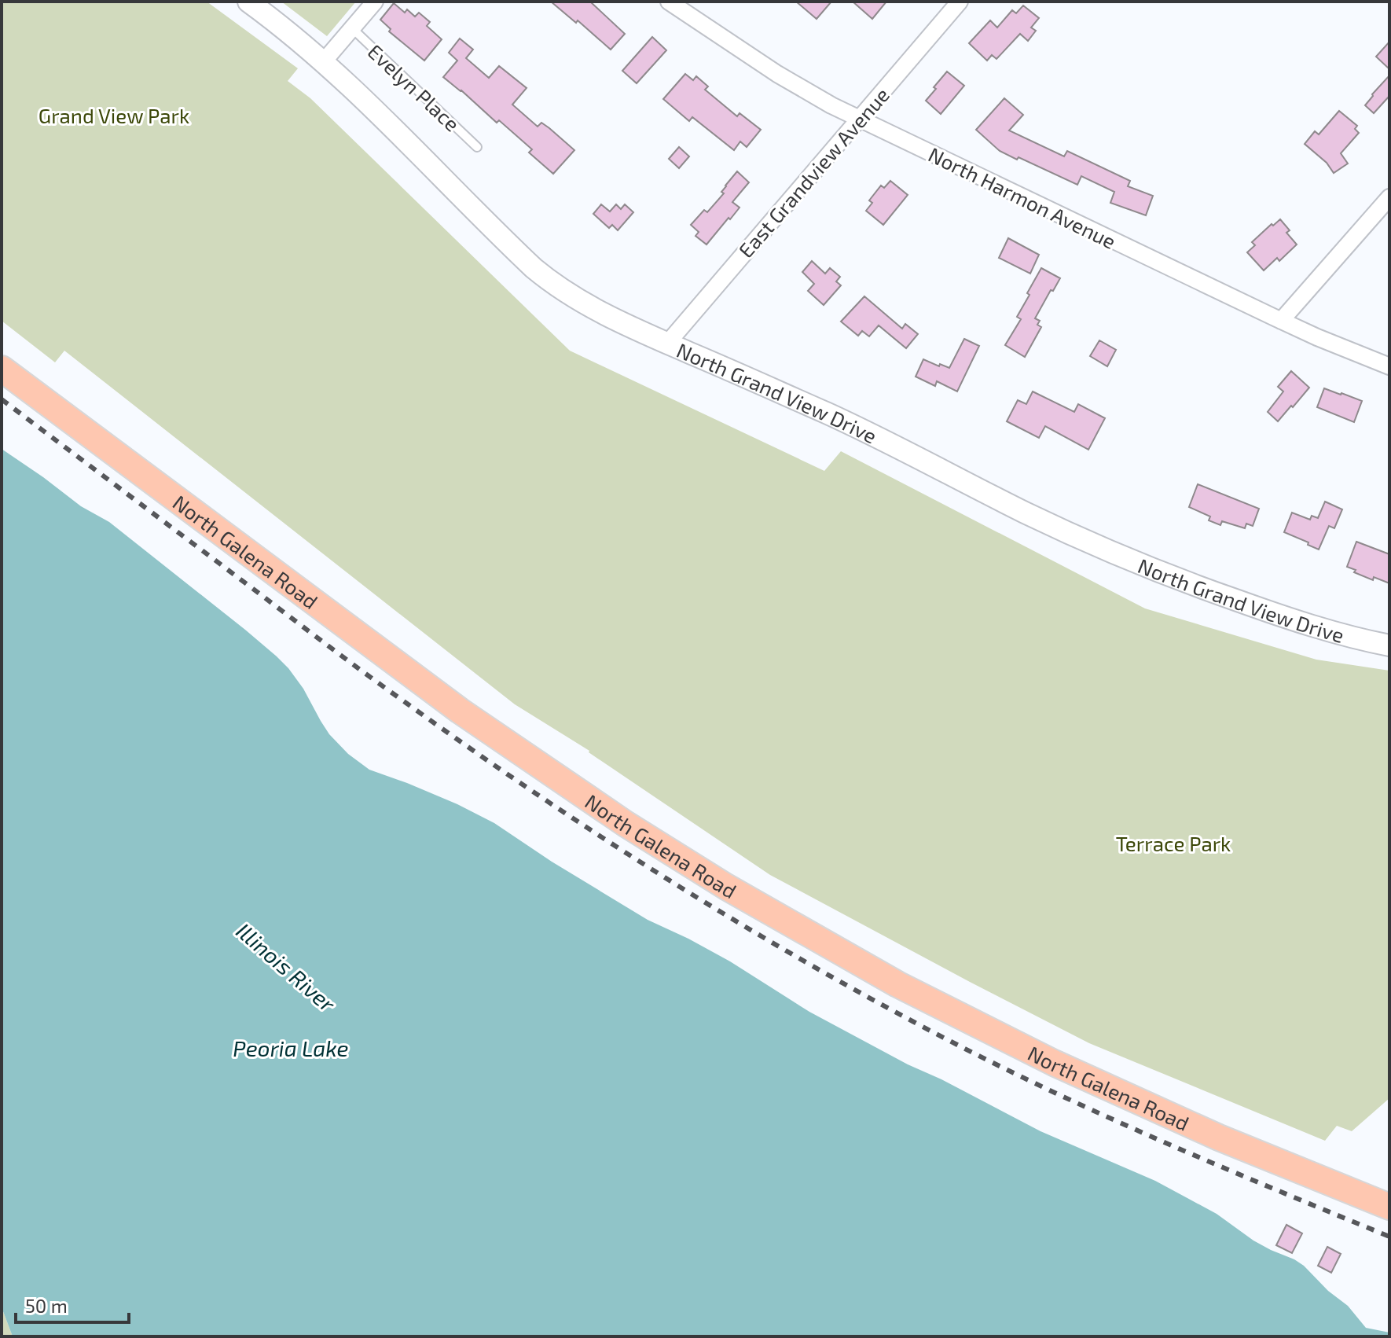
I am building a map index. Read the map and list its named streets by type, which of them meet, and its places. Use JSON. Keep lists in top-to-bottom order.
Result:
{
  "streets": {
    "main road": ["North Galena Road"],
    "street": ["East Grandview Avenue", "North Harmon Avenue", "North Grand View Drive"],
    "lane": ["Evelyn Place"]
  },
  "crossings": [
    ["East Grandview Avenue", "North Harmon Avenue"],
    ["East Grandview Avenue", "North Grand View Drive"]
  ],
  "water": ["Illinois River", "Peoria Lake"],
  "parks": ["Grand View Park", "Terrace Park"],
  "scale_bar": "50 m"
}
